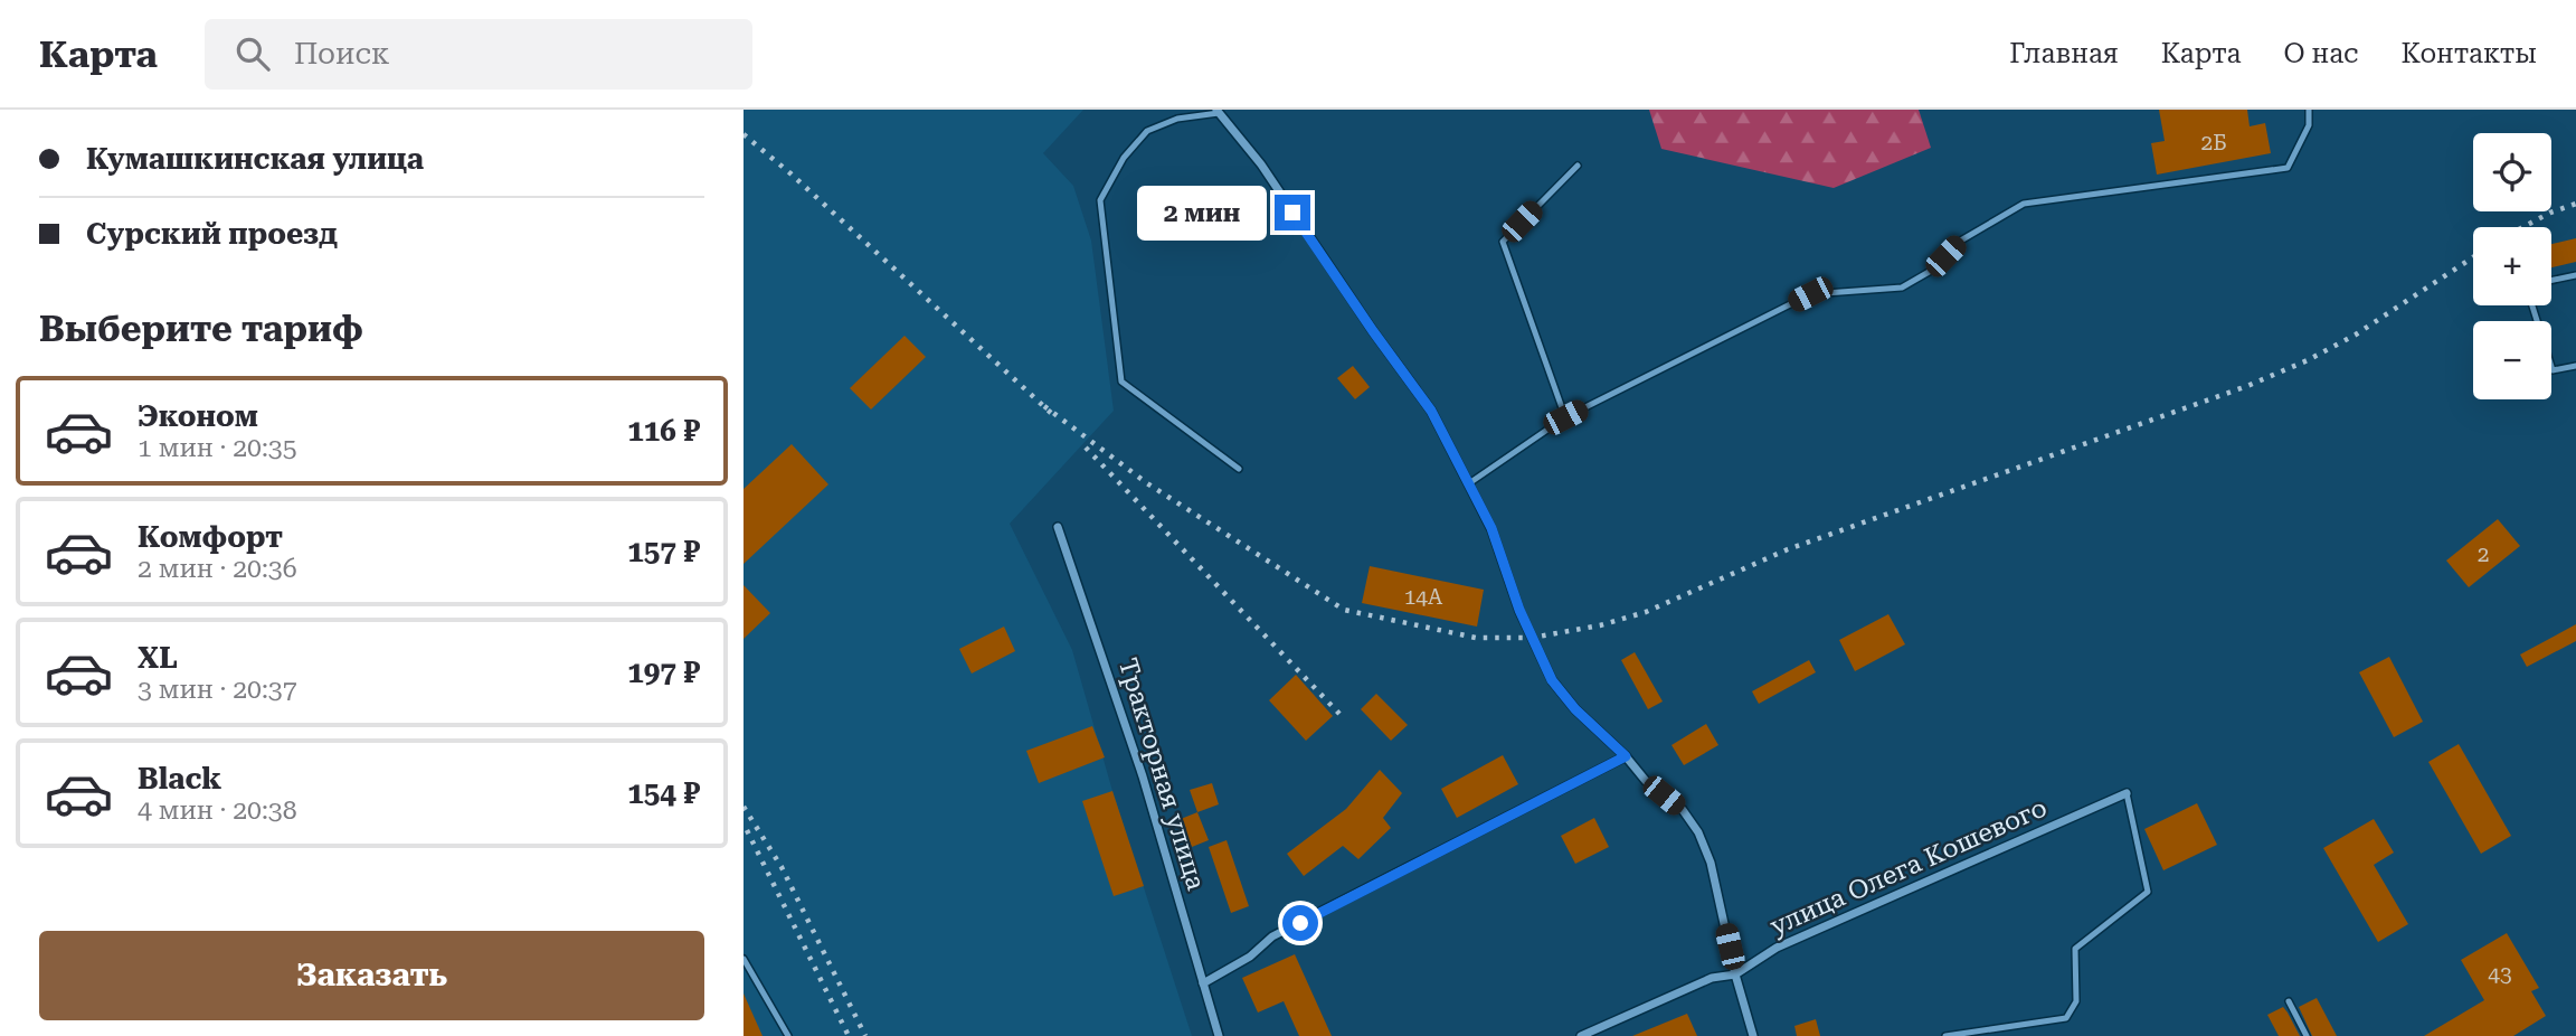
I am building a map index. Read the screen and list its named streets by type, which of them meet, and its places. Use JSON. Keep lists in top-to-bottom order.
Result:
{
  "streets": {
    "street": ["Тракторная улица", "улица Олега Кошевого"]
  },
  "house_numbers": [
    "2Б",
    "2",
    "14А",
    "43"
  ],
  "page": {
    "header": "Карта",
    "search": "Поиск",
    "nav": [
      "Главная",
      "Карта",
      "О нас",
      "Контакты"
    ],
    "banner": ["Кумашкинская улица", "Сурский проезд"],
    "map_buttons": ["+", "−"],
    "bubble": "2 мин",
    "heading": "Выберите тариф",
    "list": [
      {
        "name": "Эконом",
        "note": "1 мин · 20:35",
        "value": "116 ₽"
      },
      {
        "name": "Комфорт",
        "note": "2 мин · 20:36",
        "value": "157 ₽"
      },
      {
        "name": "XL",
        "note": "3 мин · 20:37",
        "value": "197 ₽"
      },
      {
        "name": "Black",
        "note": "4 мин · 20:38",
        "value": "154 ₽"
      }
    ],
    "buttons": "Заказать"
  }
}
